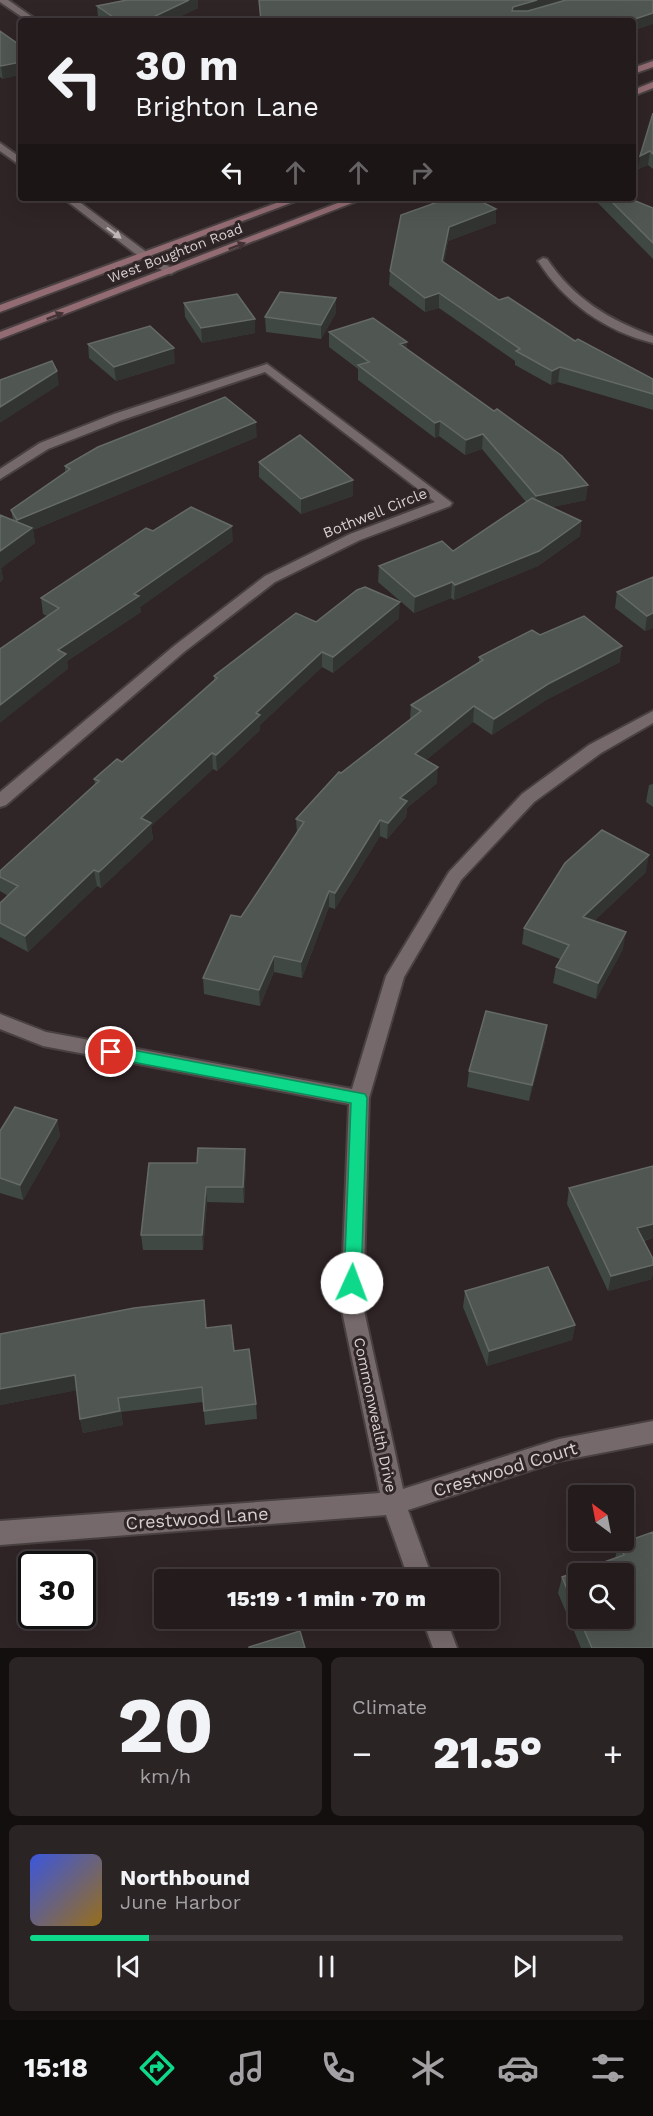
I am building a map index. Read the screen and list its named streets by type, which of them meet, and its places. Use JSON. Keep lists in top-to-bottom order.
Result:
{
  "streets": {
    "main road": ["West Boughton Road"],
    "street": [
      "Bothwell Circle",
      "Commonwealth Drive",
      "Crestwood Court",
      "Crestwood Lane"
    ]
  },
  "crossings": [
    ["Commonwealth Drive", "Crestwood Court"],
    ["Commonwealth Drive", "Crestwood Lane"],
    ["Crestwood Court", "Crestwood Lane"]
  ],
  "north": "top left",
  "page": {
    "turn": ["30 m", "Brighton Lane"],
    "limit": "30",
    "trip": "15:19 · 1 min · 70 m",
    "tile": [
      ["20", "km/h"],
      "Climate"
    ],
    "heat": ["−", "21.5°", "+"],
    "song": ["Northbound", "June Harbor"],
    "tabs": "15:18"
  }
}
